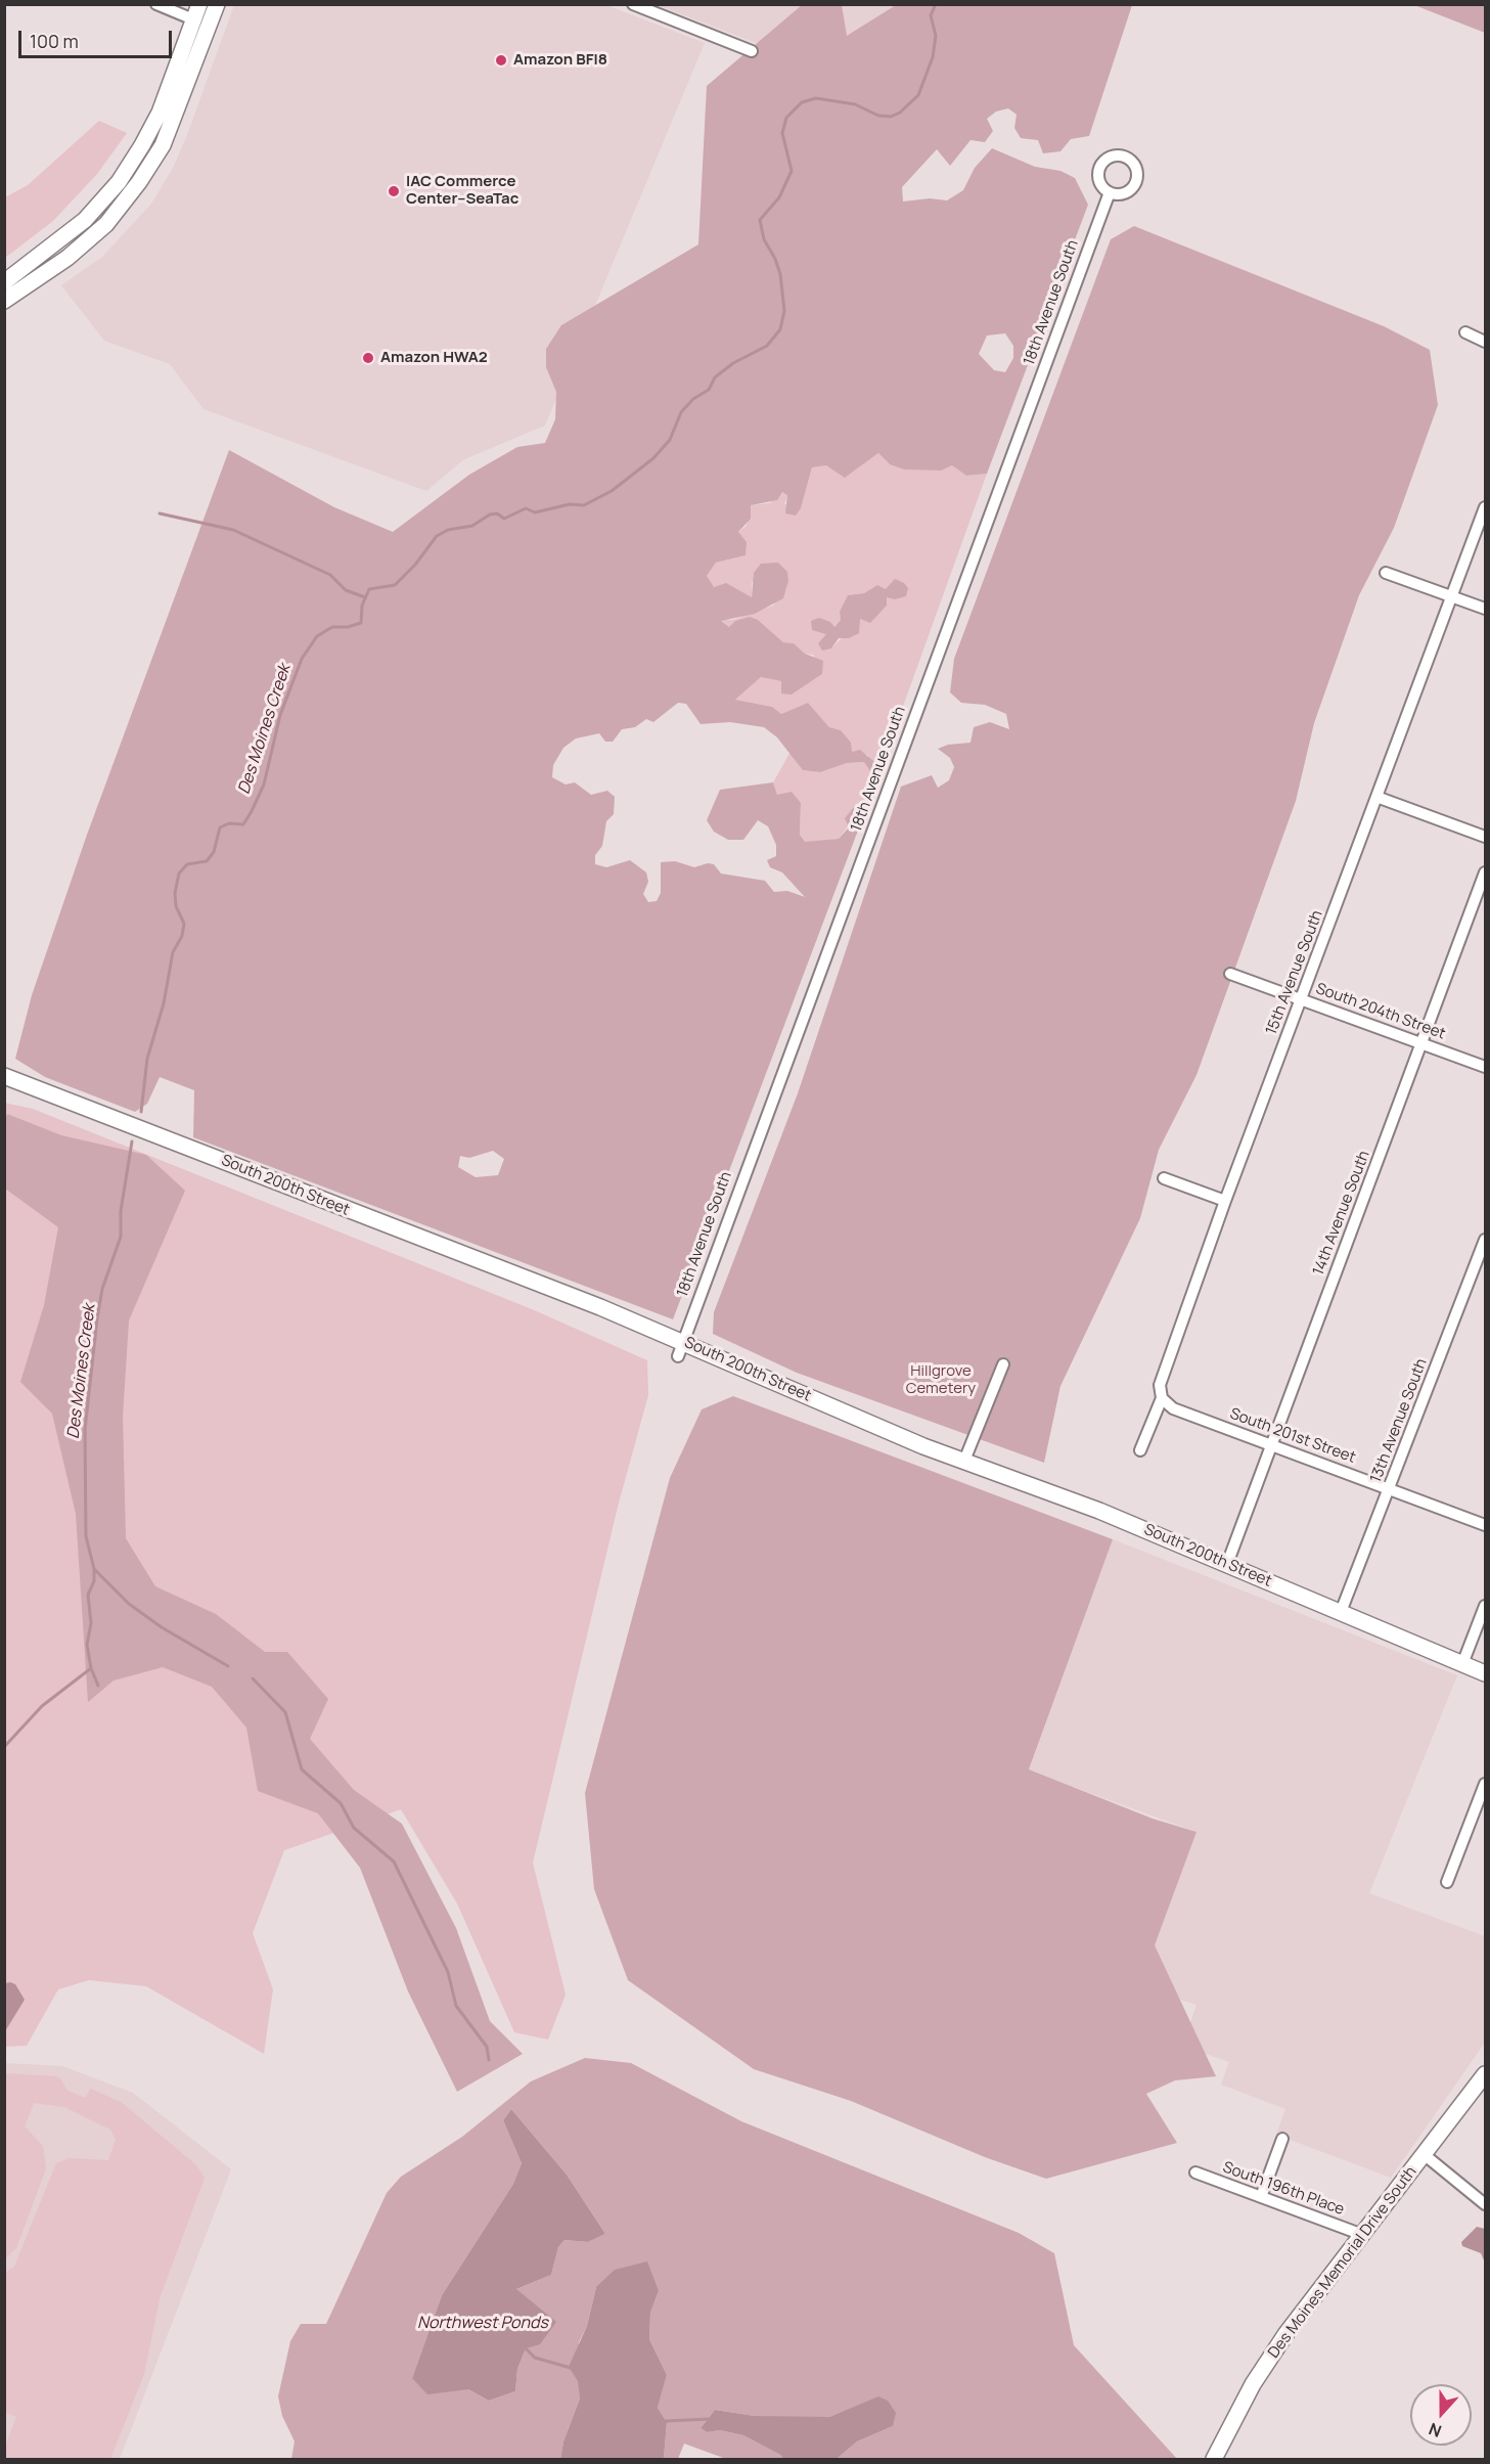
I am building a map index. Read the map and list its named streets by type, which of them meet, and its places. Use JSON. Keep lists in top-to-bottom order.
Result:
{
  "streets": {
    "main road": ["South 200th Street", "Des Moines Memorial Drive South"],
    "street": [
      "18th Avenue South",
      "15th Avenue South",
      "South 204th Street",
      "14th Avenue South",
      "13th Avenue South",
      "South 201st Street",
      "South 196th Place"
    ]
  },
  "crossings": [
    ["18th Avenue South", "South 200th Street"],
    ["15th Avenue South", "South 204th Street"],
    ["15th Avenue South", "South 201st Street"],
    ["South 204th Street", "14th Avenue South"],
    ["South 200th Street", "14th Avenue South"],
    ["South 200th Street", "13th Avenue South"],
    ["14th Avenue South", "South 201st Street"],
    ["13th Avenue South", "South 201st Street"],
    ["South 196th Place", "Des Moines Memorial Drive South"]
  ],
  "water": ["Des Moines Creek", "Northwest Ponds"],
  "parks": ["Hillgrove Cemetery"],
  "places": ["Amazon BFI8", "IAC Commerce Center–SeaTac", "Amazon HWA2"],
  "scale_bar": "100 m",
  "north": "bottom"
}
